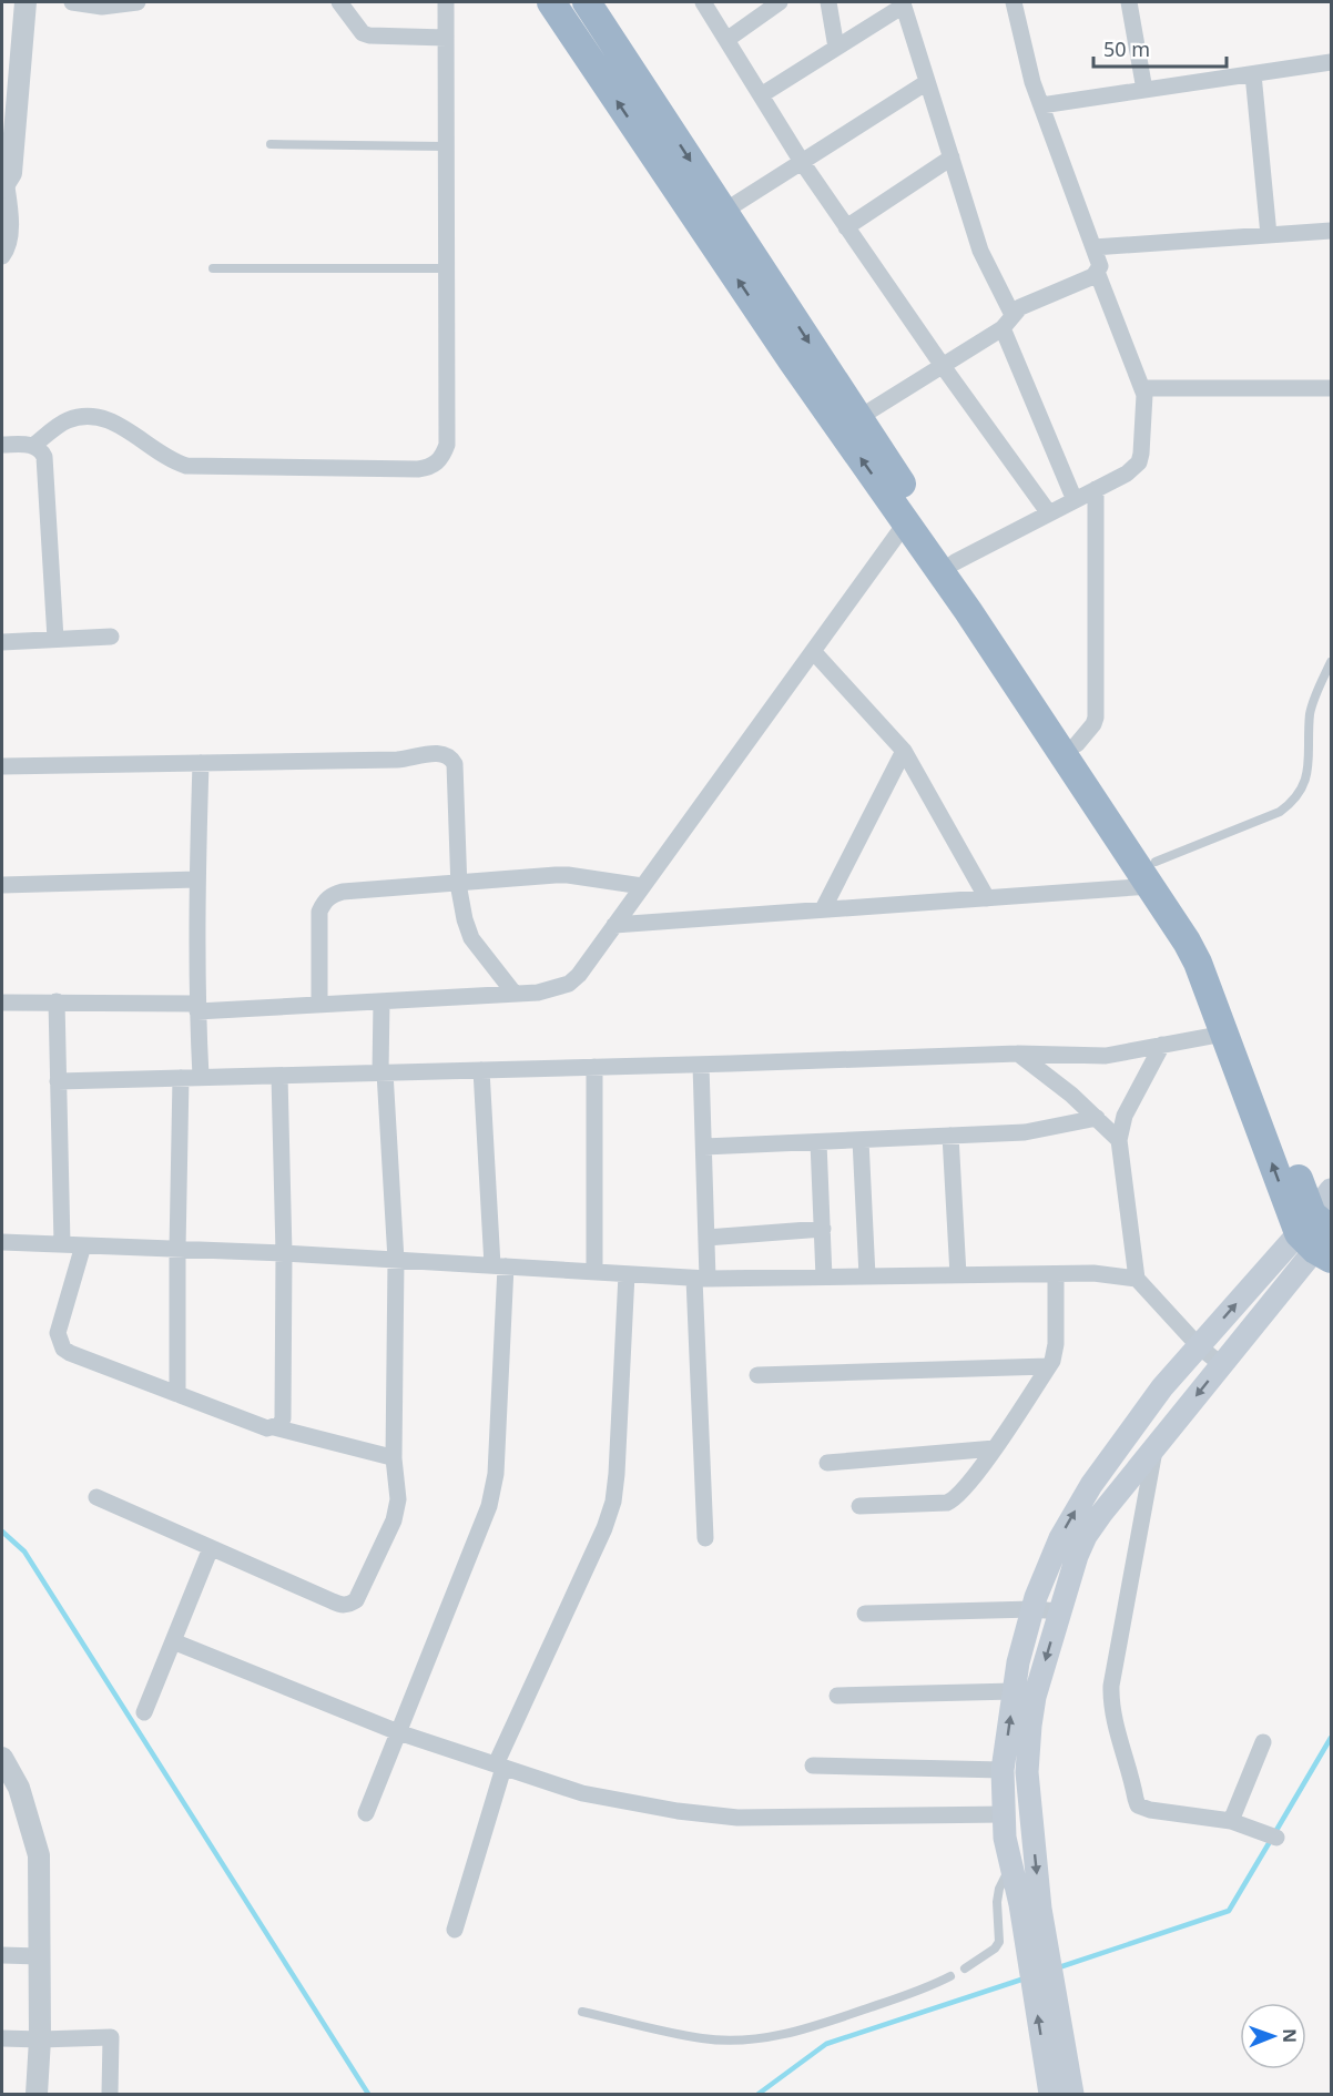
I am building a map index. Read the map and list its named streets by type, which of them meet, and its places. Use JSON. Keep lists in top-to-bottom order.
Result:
{
  "scale_bar": "50 m",
  "north": "right"
}
